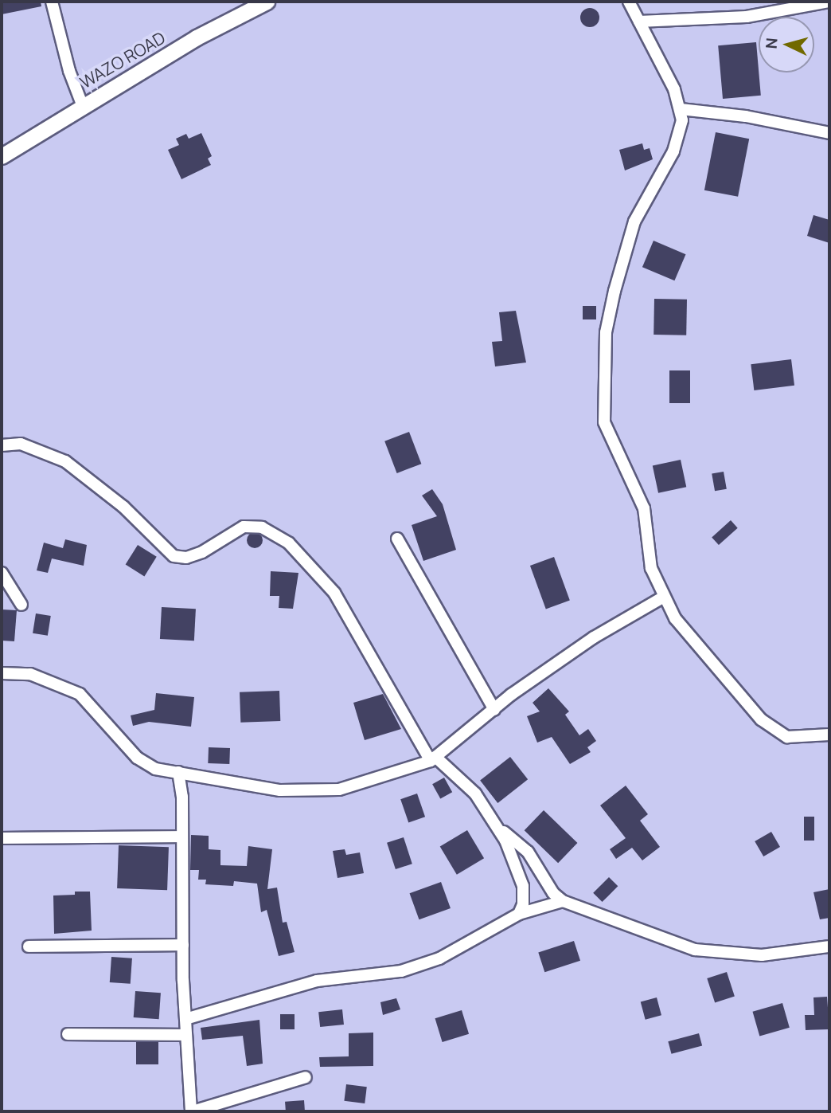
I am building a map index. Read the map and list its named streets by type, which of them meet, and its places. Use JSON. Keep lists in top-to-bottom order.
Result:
{
  "streets": {
    "main road": ["WAZO ROAD"]
  },
  "north": "left"
}
